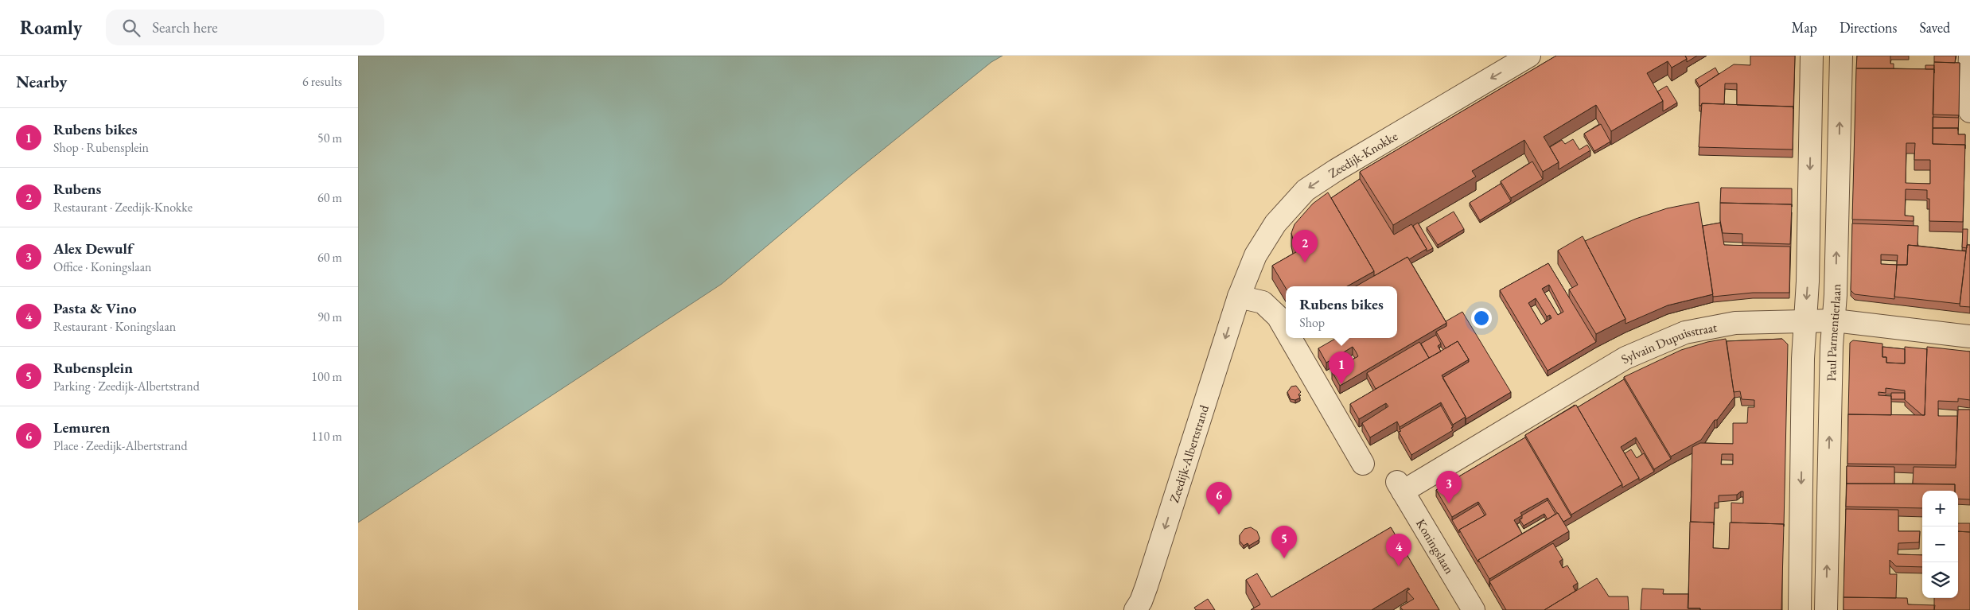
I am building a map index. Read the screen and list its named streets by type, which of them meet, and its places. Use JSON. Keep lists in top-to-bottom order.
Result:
{
  "streets": {
    "street": [
      "Zeedijk-Knokke",
      "Paul Parmentierlaan",
      "Sylvain Dupuisstraat",
      "Zeedijk-Albertstrand",
      "Koningslaan"
    ]
  },
  "crossings": [
    ["Zeedijk-Knokke", "Zeedijk-Albertstrand"],
    ["Paul Parmentierlaan", "Sylvain Dupuisstraat"],
    ["Sylvain Dupuisstraat", "Koningslaan"]
  ],
  "one_way": ["Zeedijk-Knokke", "Zeedijk-Albertstrand"],
  "page": {
    "header": "Roamly",
    "search": "Search here",
    "nav": ["Map", "Directions", "Saved"],
    "heading": ["Nearby", "6 results"],
    "list": [
      {
        "mark": "1",
        "name": "Rubens bikes",
        "note": "Shop · Rubensplein",
        "value": "50 m"
      },
      {
        "mark": "2",
        "name": "Rubens",
        "note": "Restaurant · Zeedijk-Knokke",
        "value": "60 m"
      },
      {
        "mark": "3",
        "name": "Alex Dewulf",
        "note": "Office · Koningslaan",
        "value": "60 m"
      },
      {
        "mark": "4",
        "name": "Pasta & Vino",
        "note": "Restaurant · Koningslaan",
        "value": "90 m"
      },
      {
        "mark": "5",
        "name": "Rubensplein",
        "note": "Parking · Zeedijk-Albertstrand",
        "value": "100 m"
      },
      {
        "mark": "6",
        "name": "Lemuren",
        "note": "Place · Zeedijk-Albertstrand",
        "value": "110 m"
      }
    ],
    "pins": [
      "2",
      "1",
      "3",
      "6",
      "5",
      "4"
    ],
    "popup": ["Rubens bikes", "Shop"],
    "map_buttons": ["+", "−"]
  }
}
